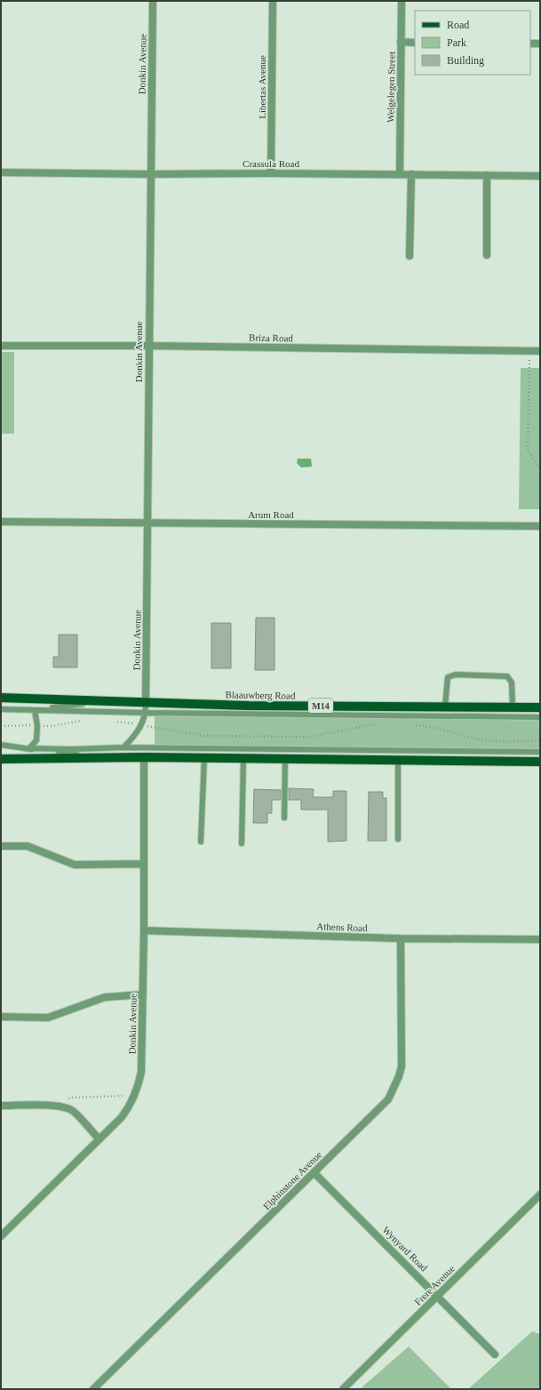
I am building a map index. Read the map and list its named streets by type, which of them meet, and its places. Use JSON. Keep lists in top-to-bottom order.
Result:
{
  "streets": {
    "main road": ["Blaauwberg Road", "M14"],
    "street": [
      "Donkin Avenue",
      "Libertas Avenue",
      "Welgelegen Street",
      "Crassula Road",
      "Briza Road",
      "Arum Road",
      "Athens Road",
      "Elphinstone Avenue",
      "Wynyard Road",
      "Frere Avenue"
    ]
  },
  "crossings": [
    ["Donkin Avenue", "Crassula Road"],
    ["Donkin Avenue", "Briza Road"],
    ["Donkin Avenue", "Arum Road"],
    ["Donkin Avenue", "Blaauwberg Road"],
    ["Donkin Avenue", "Athens Road"],
    ["Libertas Avenue", "Crassula Road"],
    ["Welgelegen Street", "Crassula Road"],
    ["Athens Road", "Elphinstone Avenue"],
    ["Elphinstone Avenue", "Wynyard Road"],
    ["Wynyard Road", "Frere Avenue"]
  ],
  "legend": ["Road", "Park", "Building"]
}
